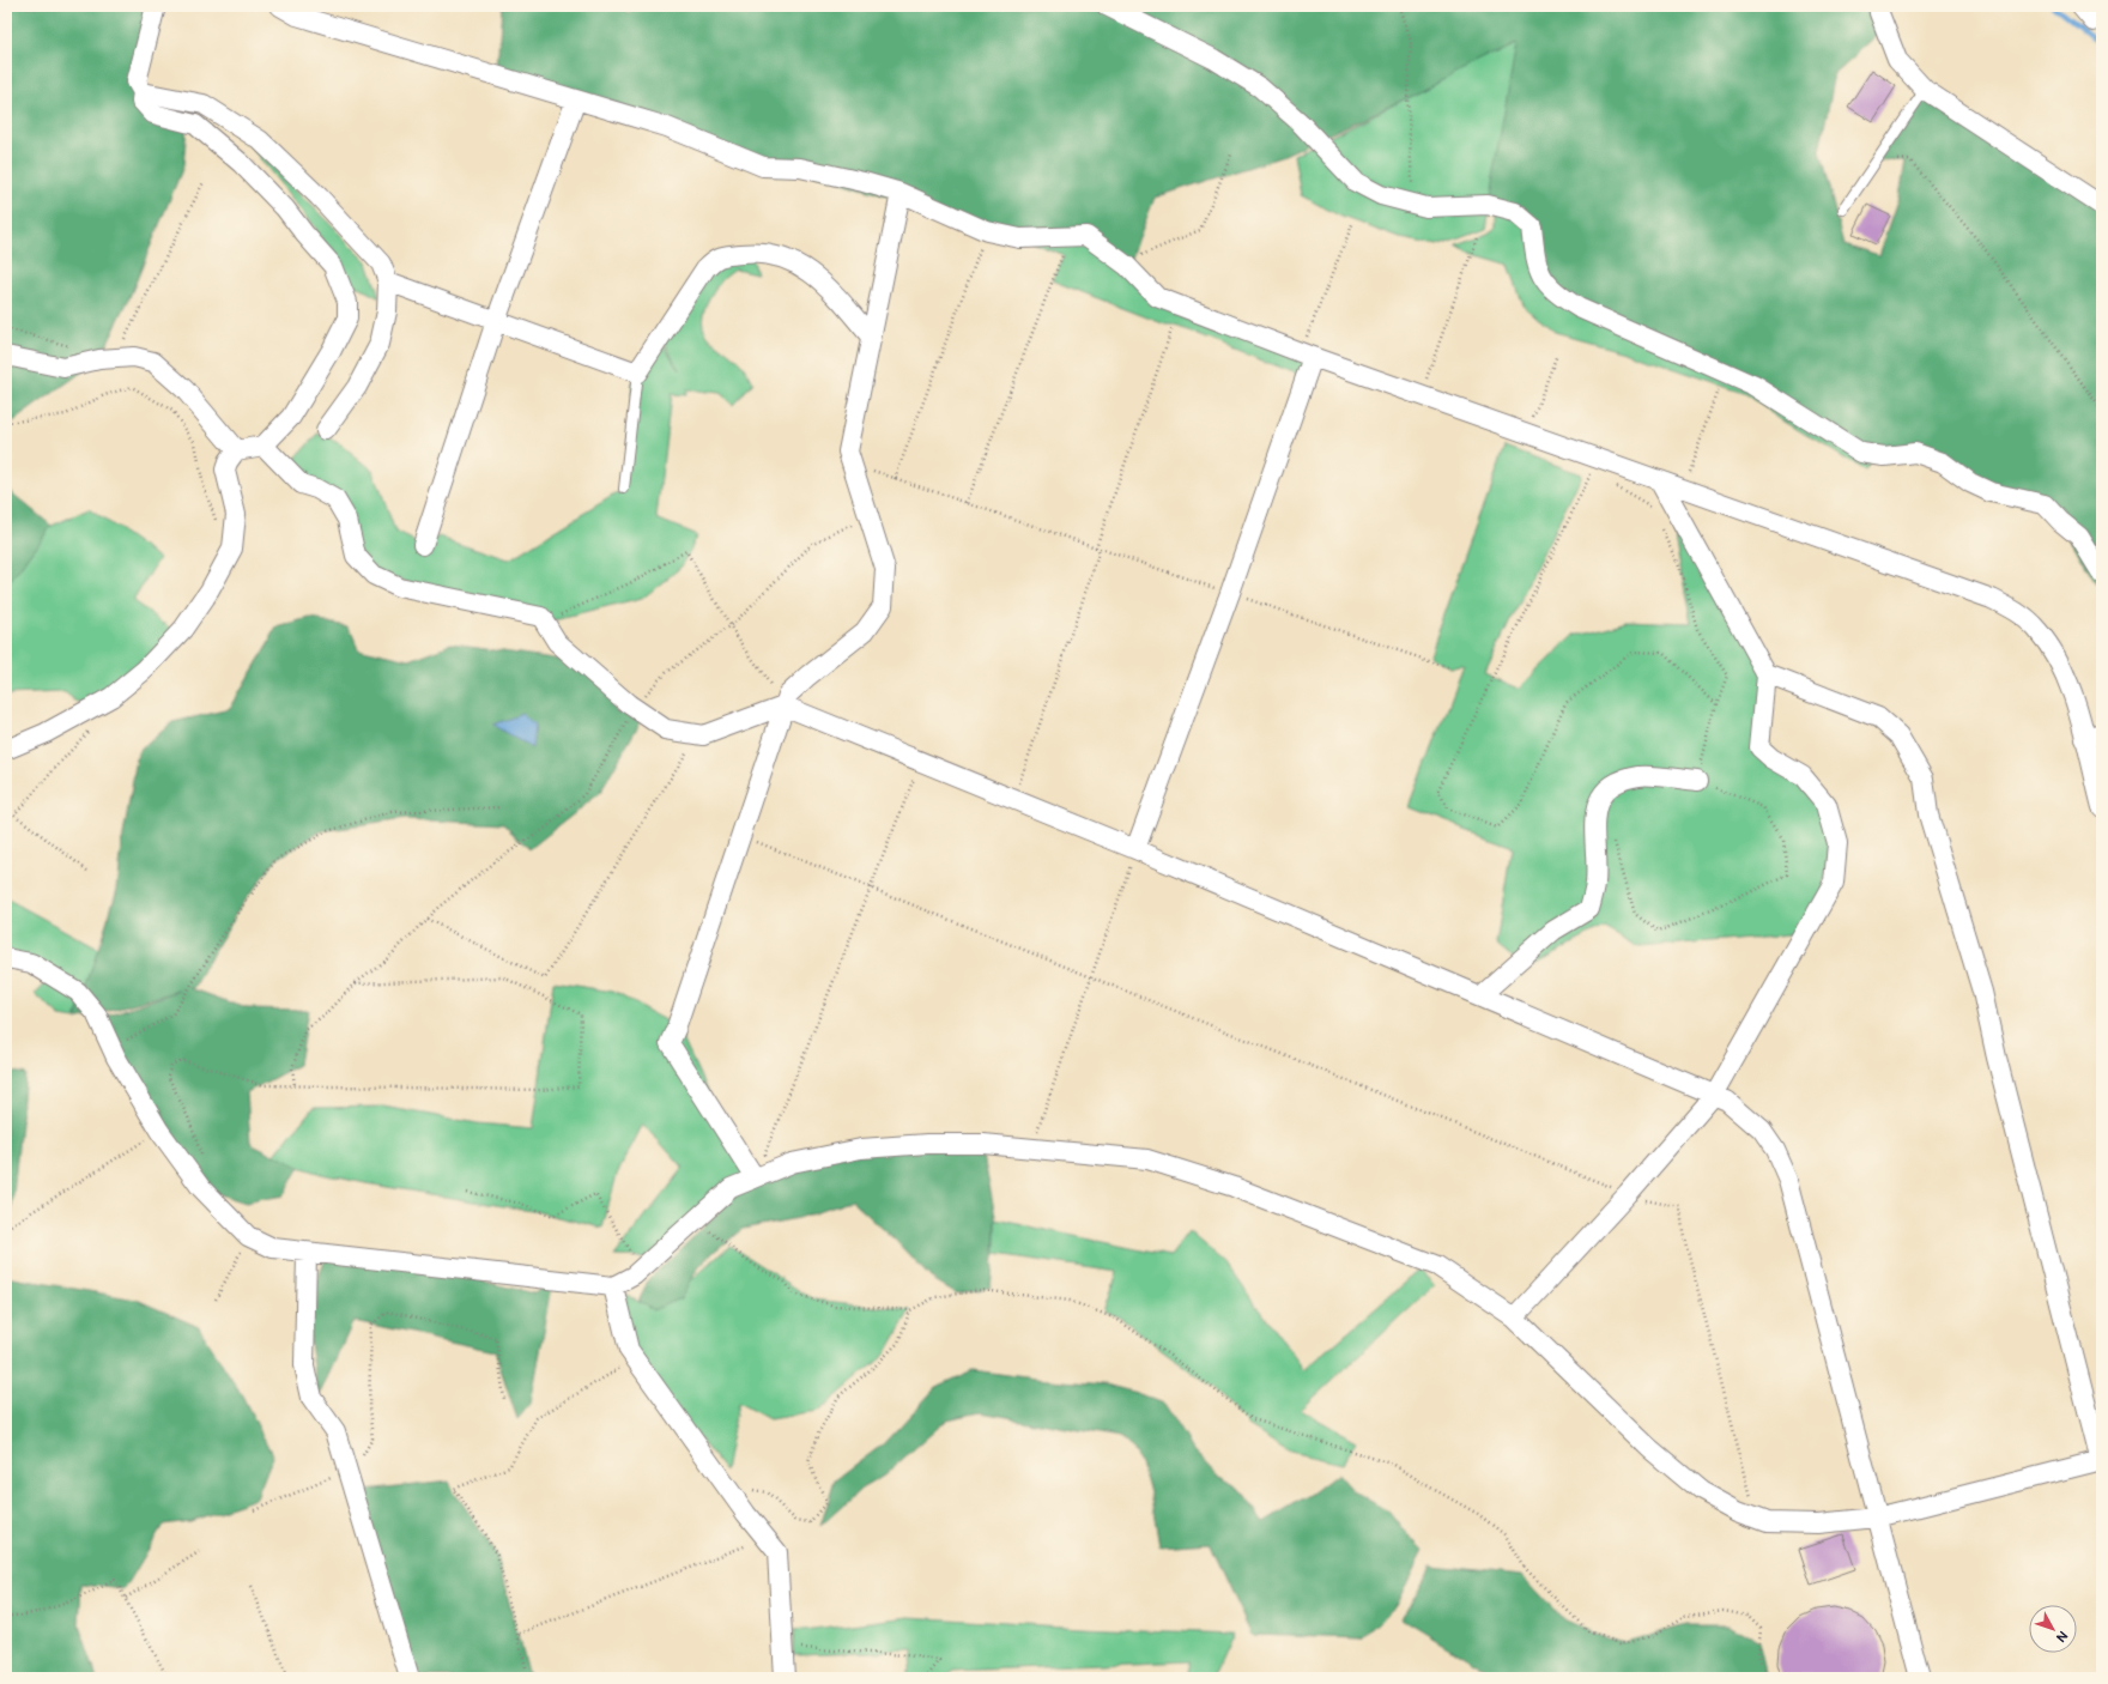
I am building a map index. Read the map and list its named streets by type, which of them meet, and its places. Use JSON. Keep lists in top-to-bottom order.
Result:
{
  "north": "bottom right"
}
